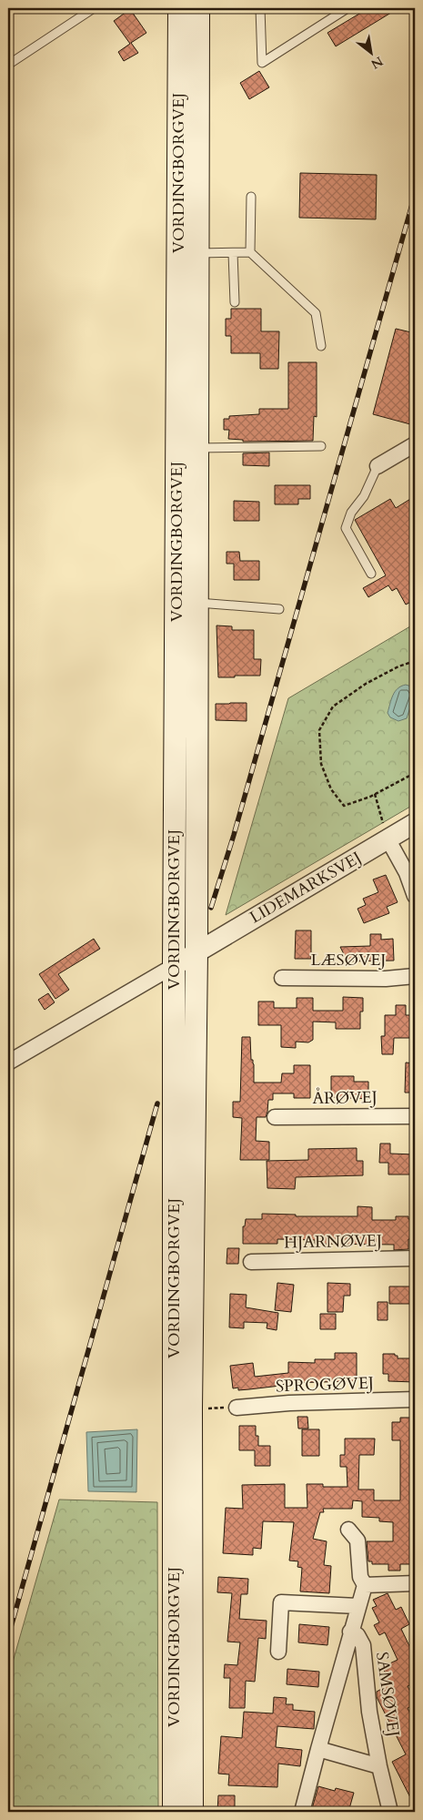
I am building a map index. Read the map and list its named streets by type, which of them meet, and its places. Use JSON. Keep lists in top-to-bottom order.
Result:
{
  "streets": {
    "main road": ["VORDINGBORGVEJ"],
    "street": [
      "LIDEMARKSVEJ",
      "LÆSØVEJ",
      "ÅRØVEJ",
      "HJARNØVEJ",
      "SPROGØVEJ",
      "SAMSØVEJ"
    ]
  },
  "crossings": [
    ["VORDINGBORGVEJ", "LIDEMARKSVEJ"]
  ],
  "north": "bottom right"
}
